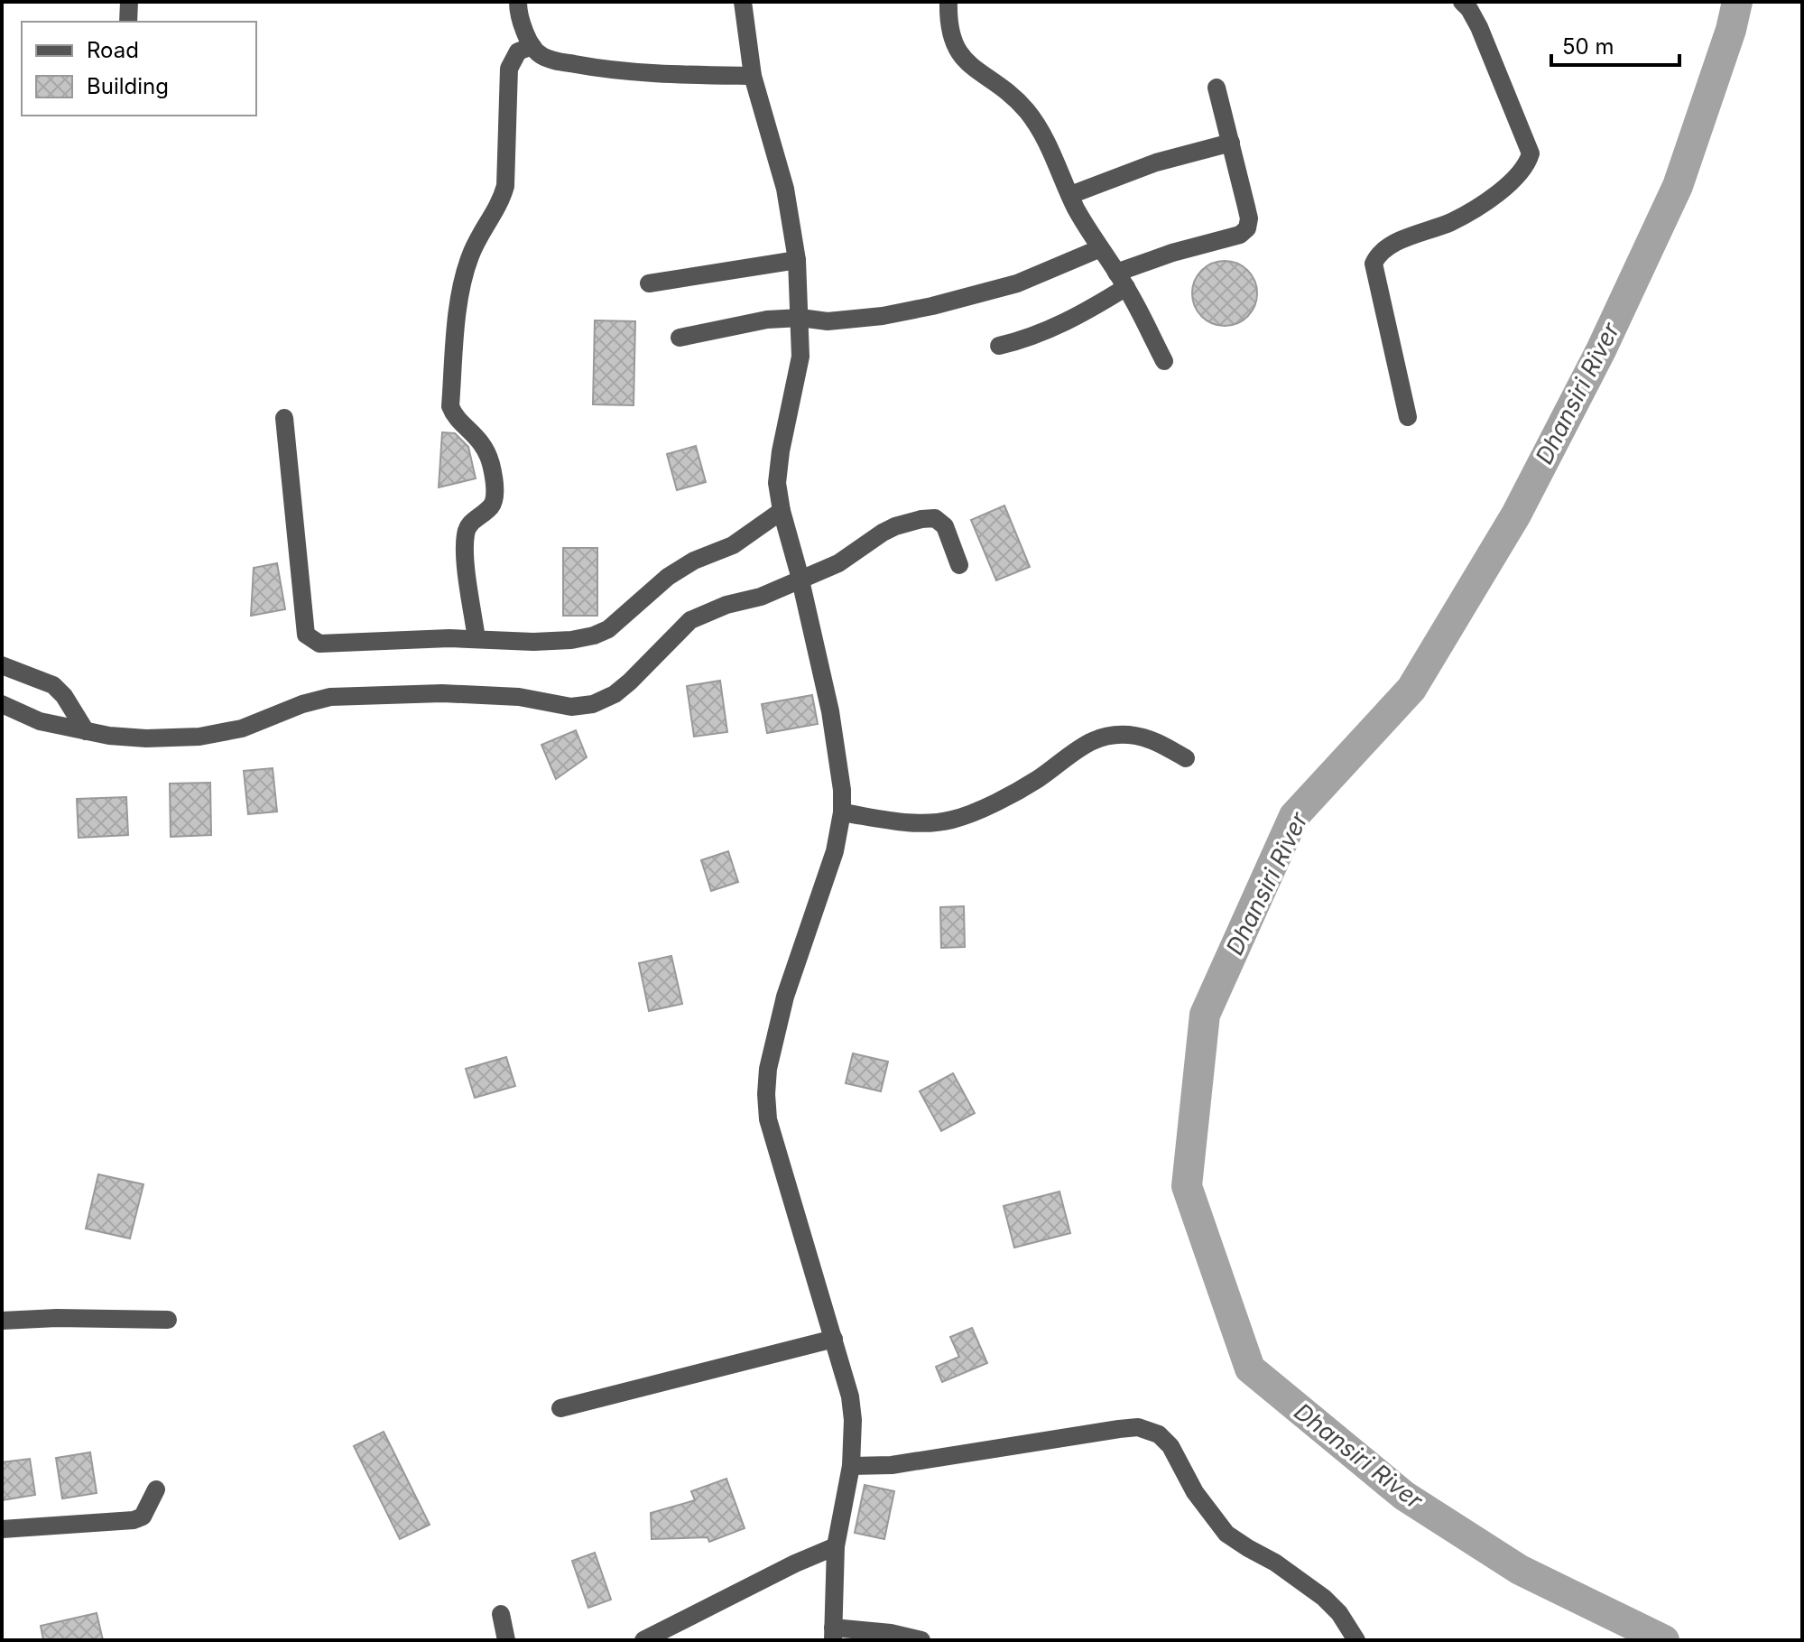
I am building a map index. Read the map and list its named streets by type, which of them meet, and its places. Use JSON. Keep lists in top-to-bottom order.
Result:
{
  "water": ["Dhansiri River"],
  "legend": ["Road", "Building"],
  "scale_bar": "50 m"
}
